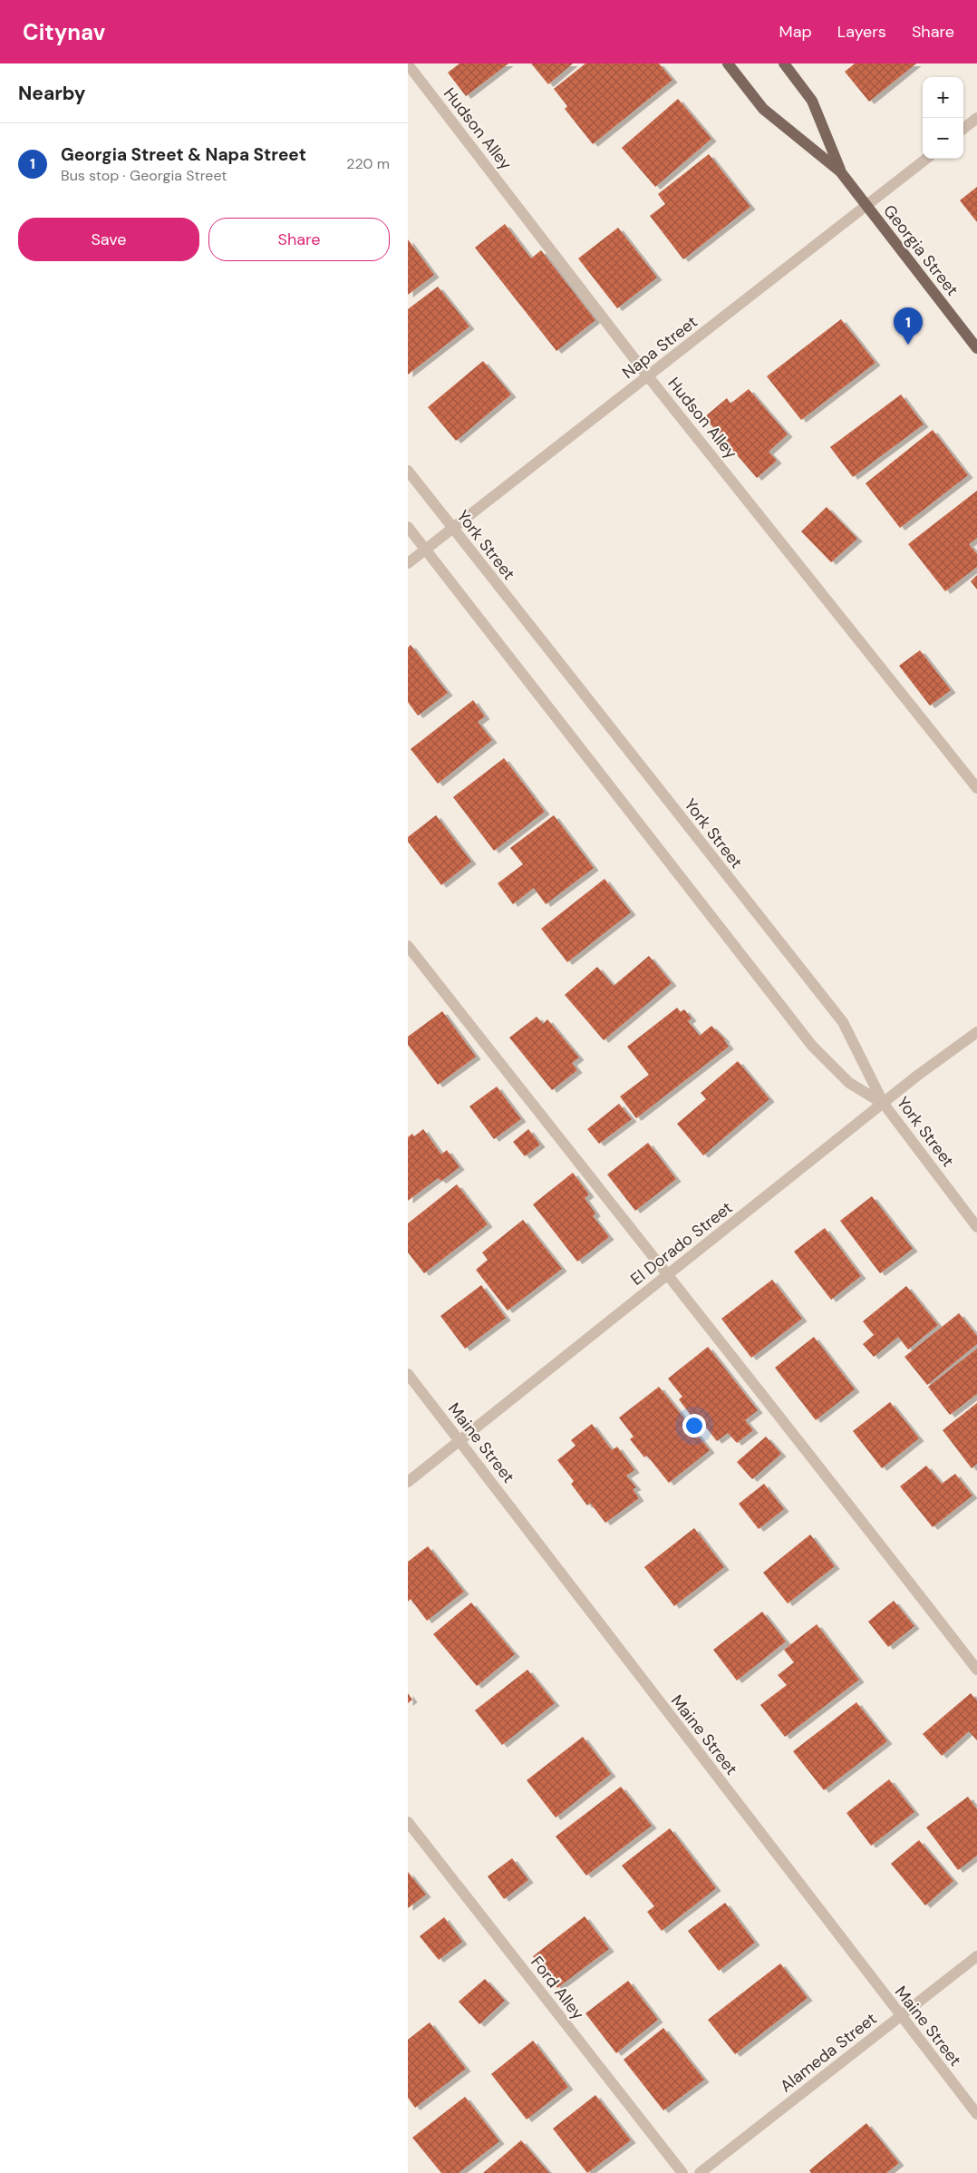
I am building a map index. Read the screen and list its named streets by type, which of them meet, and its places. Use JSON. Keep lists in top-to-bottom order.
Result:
{
  "streets": {
    "main road": ["Georgia Street"],
    "street": [
      "Hudson Alley",
      "Napa Street",
      "York Street",
      "El Dorado Street",
      "Maine Street",
      "Ford Alley",
      "Alameda Street"
    ]
  },
  "crossings": [
    ["Hudson Alley", "Napa Street"],
    ["Georgia Street", "Napa Street"],
    ["Napa Street", "York Street"],
    ["York Street", "El Dorado Street"],
    ["El Dorado Street", "Maine Street"],
    ["Maine Street", "Alameda Street"]
  ],
  "page": {
    "header": "Citynav",
    "nav": ["Map", "Layers", "Share"],
    "heading": "Nearby",
    "map_buttons": ["+", "−"],
    "list": [
      {
        "mark": "1",
        "name": "Georgia Street & Napa Street",
        "note": "Bus stop · Georgia Street",
        "value": "220 m"
      }
    ],
    "buttons": ["Save", "Share"],
    "pins": "1"
  }
}
